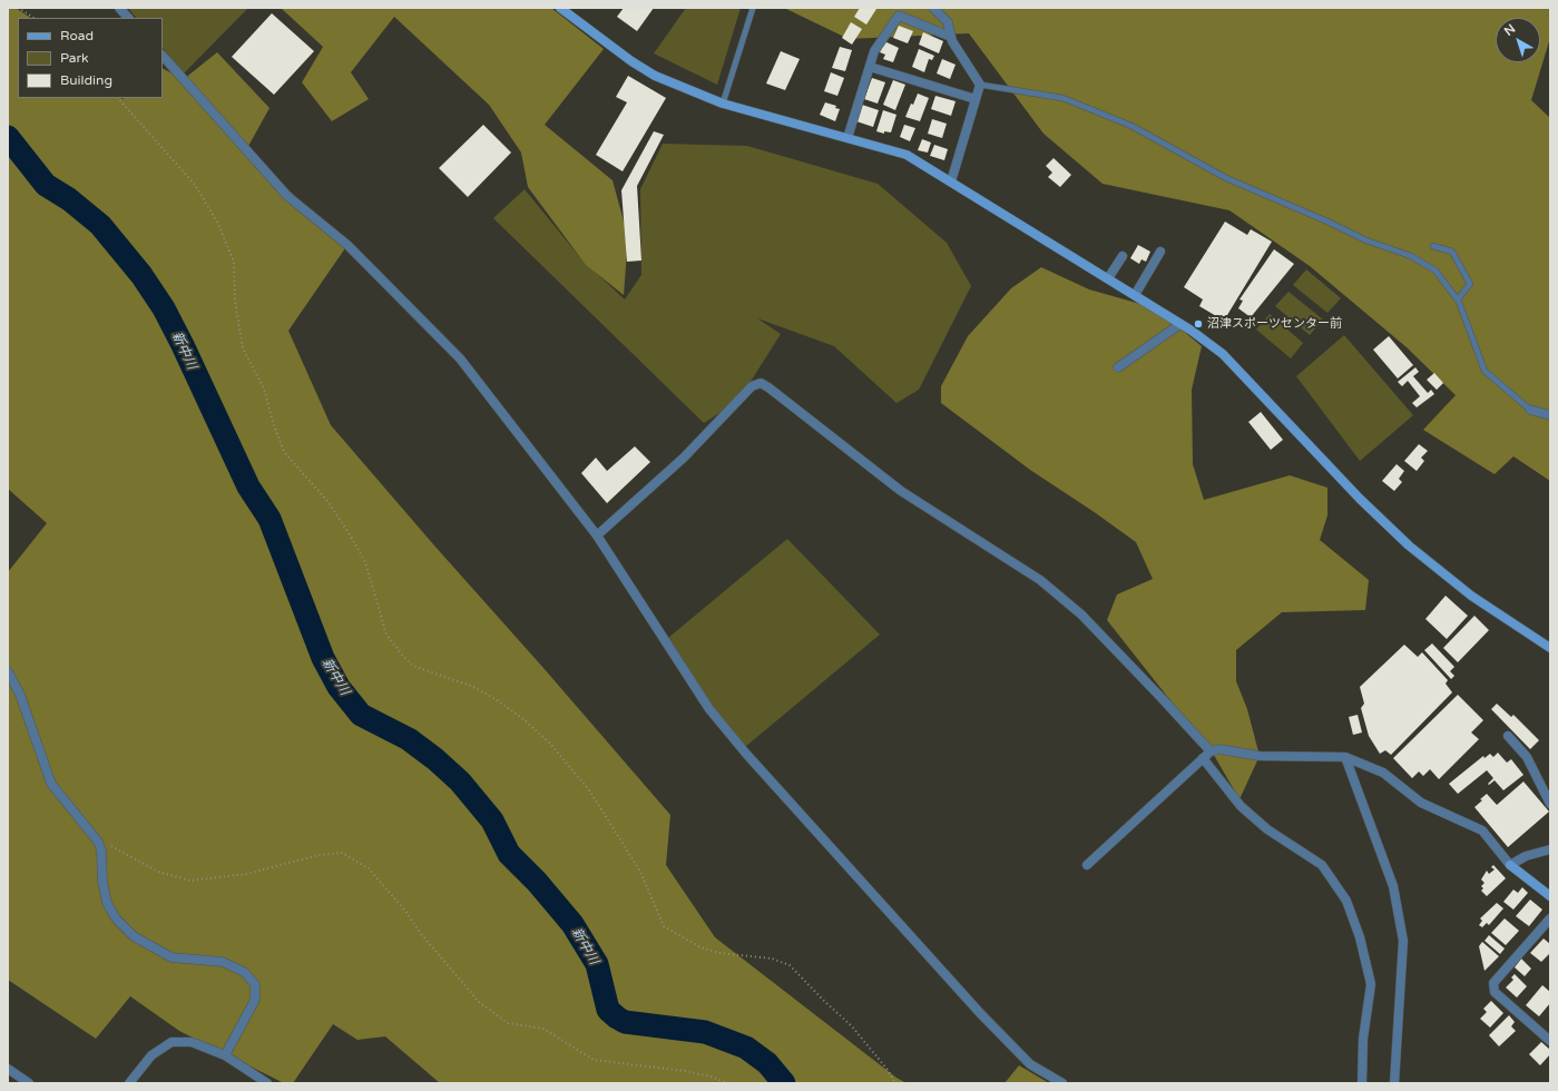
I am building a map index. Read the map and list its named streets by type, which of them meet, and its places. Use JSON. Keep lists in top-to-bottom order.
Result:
{
  "water": ["新中川"],
  "places": ["沼津スポーツセンター前"],
  "legend": ["Road", "Park", "Building"],
  "north": "top left"
}
